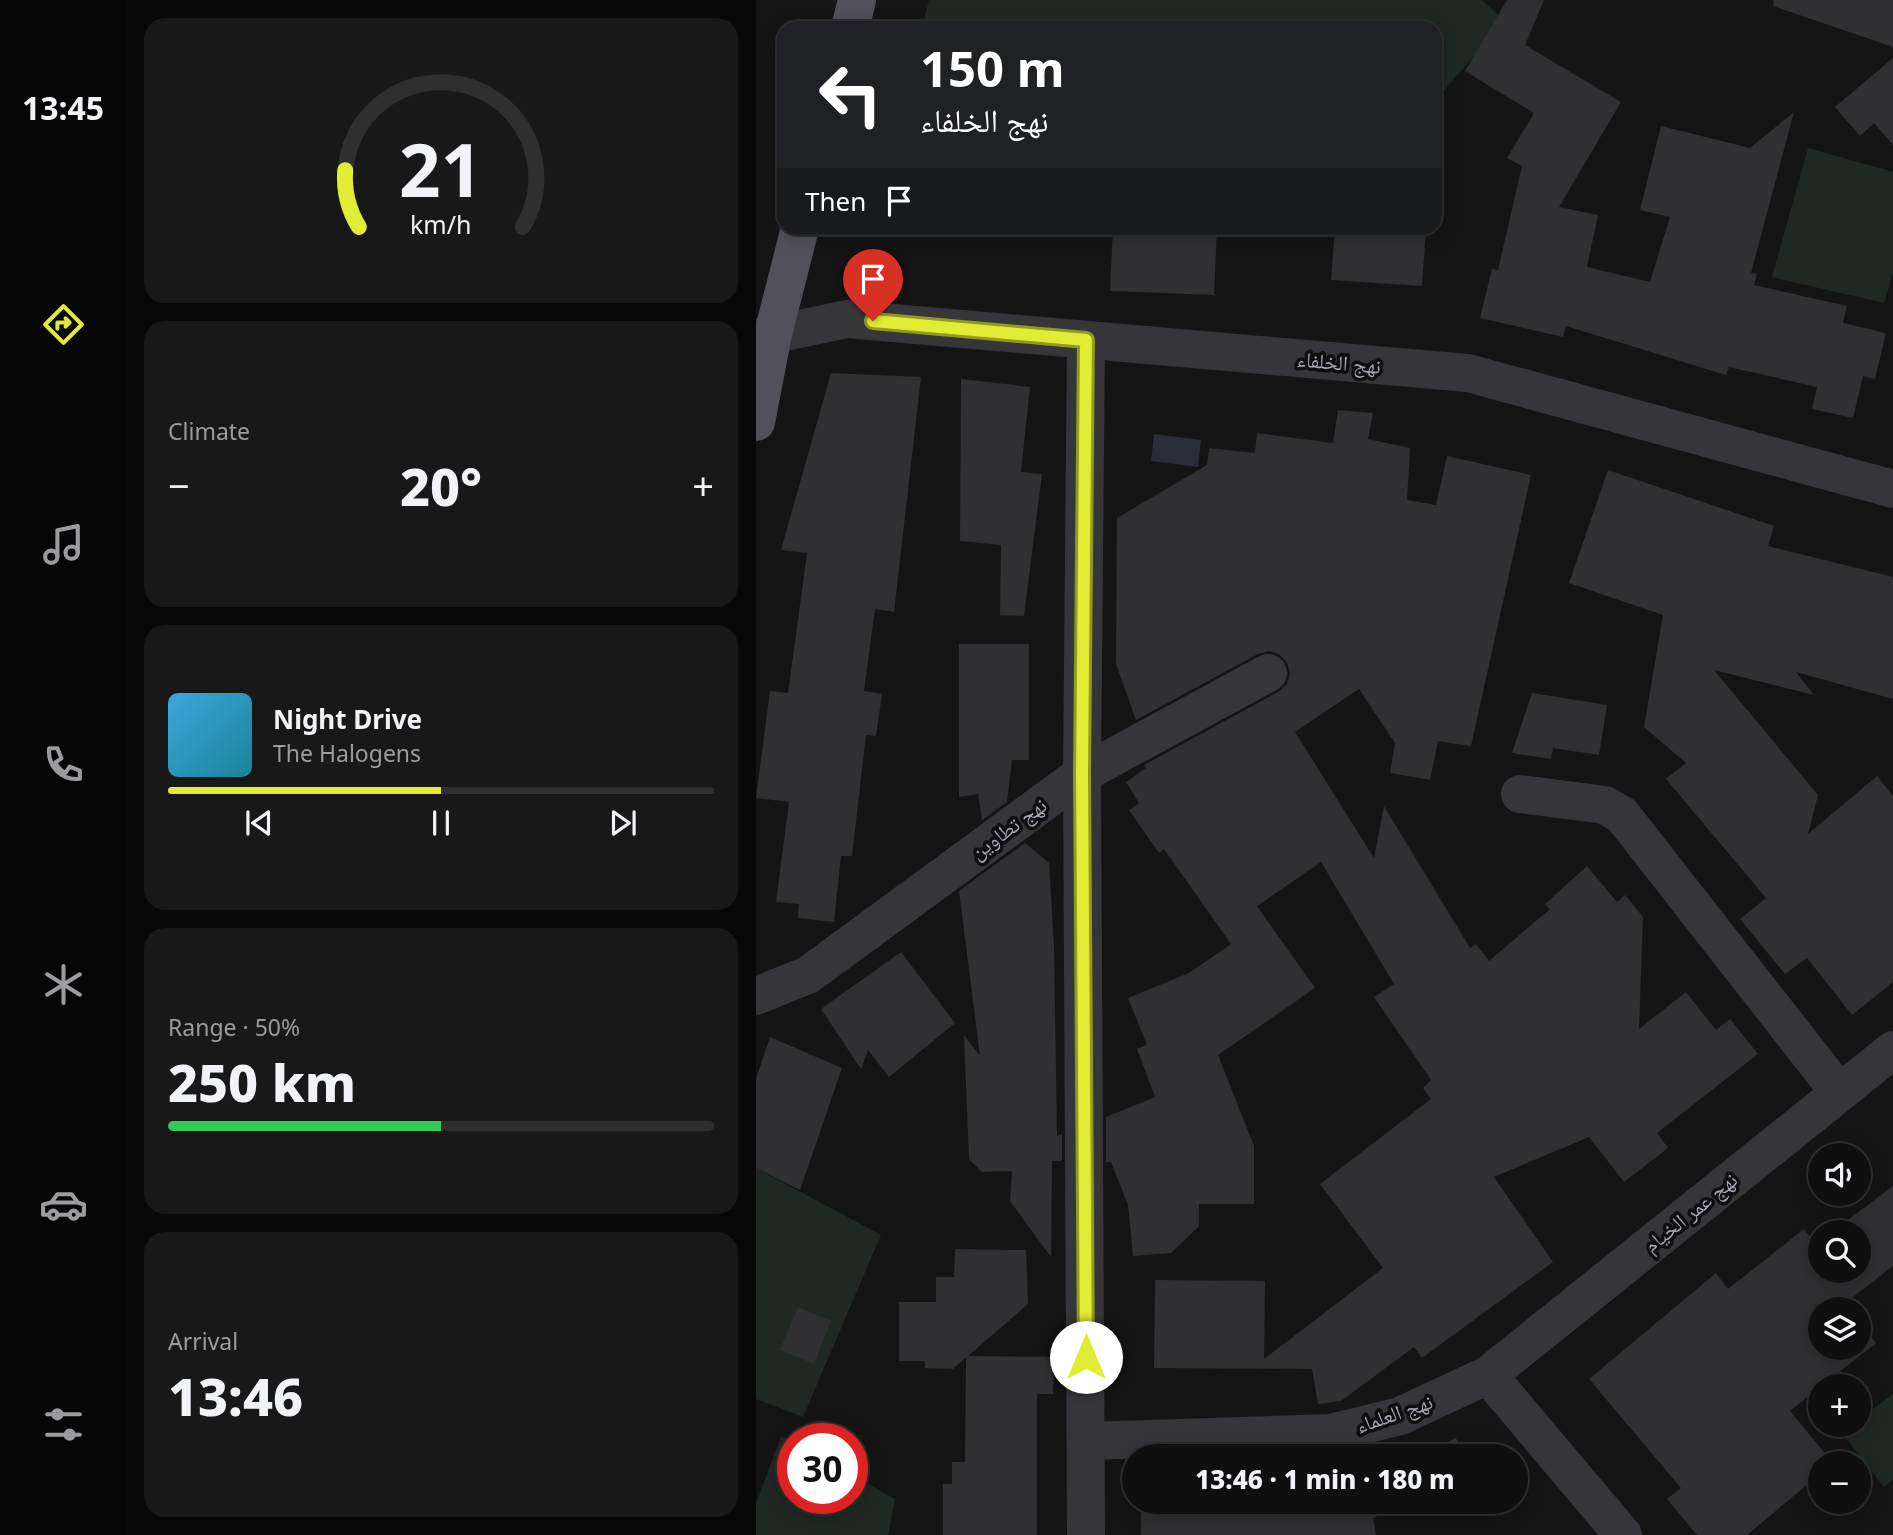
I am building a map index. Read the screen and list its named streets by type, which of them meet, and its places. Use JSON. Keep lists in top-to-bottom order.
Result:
{
  "streets": {
    "street": [
      "نهج الخلفاء",
      "نهج تطاوين",
      "نهج عمر الخيام",
      "نهج العلماء"
    ]
  },
  "crossings": [
    ["نهج عمر الخيام", "نهج العلماء"]
  ],
  "page": {
    "tabs": "13:45",
    "turn": ["150 m", "نهج الخلفاء"],
    "then": "Then",
    "tile": [
      "Climate",
      ["Range · 50%", "250 km"],
      ["Arrival", "13:46"]
    ],
    "heat": ["−", "20°", "+"],
    "song": ["Night Drive", "The Halogens"],
    "map_buttons": ["+", "−"],
    "limit": "30",
    "trip": "13:46 · 1 min · 180 m",
    "gauge": ["21", "km/h"]
  }
}
